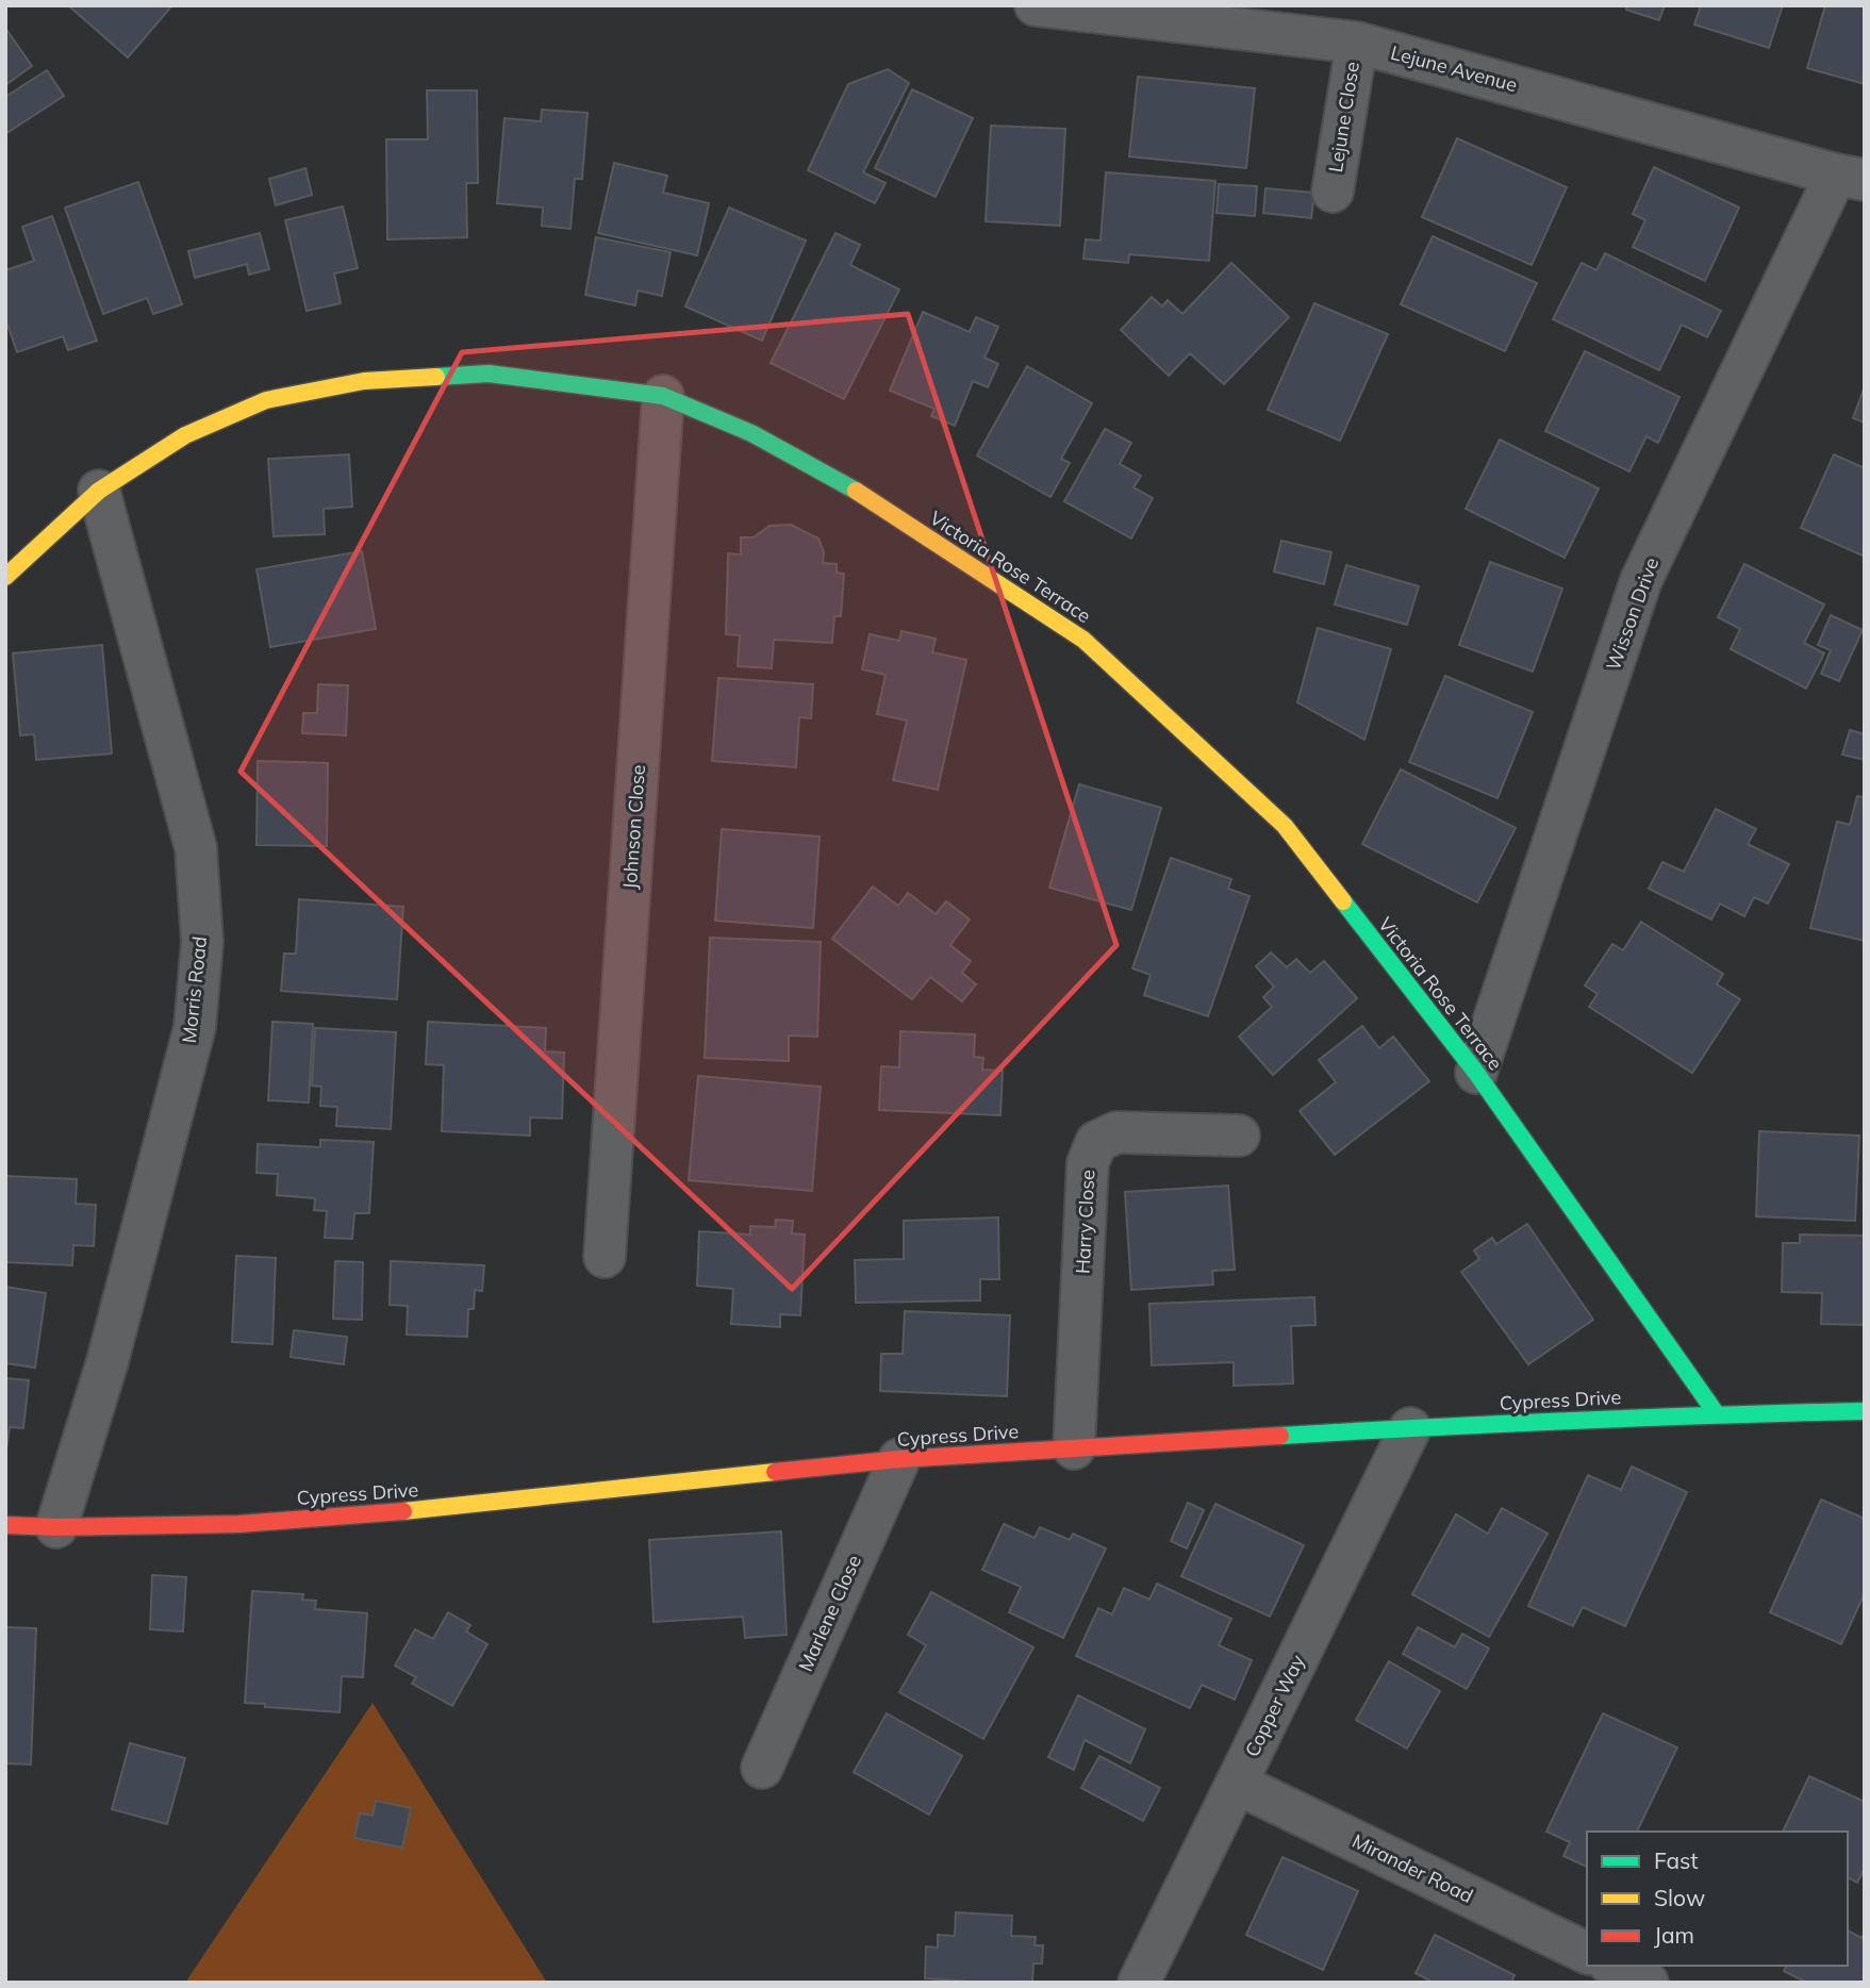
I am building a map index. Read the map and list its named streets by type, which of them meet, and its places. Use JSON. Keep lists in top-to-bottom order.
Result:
{
  "streets": {
    "street": [
      "Lejune Avenue",
      "Lejune Close",
      "Victoria Rose Terrace",
      "Wisson Drive",
      "Johnson Close",
      "Morris Road",
      "Harry Close",
      "Cypress Drive",
      "Marlene Close",
      "Copper Way",
      "Mirander Road"
    ]
  },
  "crossings": [
    ["Lejune Avenue", "Lejune Close"],
    ["Lejune Avenue", "Wisson Drive"],
    ["Victoria Rose Terrace", "Wisson Drive"],
    ["Victoria Rose Terrace", "Johnson Close"],
    ["Victoria Rose Terrace", "Morris Road"],
    ["Victoria Rose Terrace", "Cypress Drive"],
    ["Morris Road", "Cypress Drive"],
    ["Harry Close", "Cypress Drive"],
    ["Cypress Drive", "Marlene Close"],
    ["Cypress Drive", "Copper Way"],
    ["Copper Way", "Mirander Road"]
  ],
  "legend": ["Fast", "Slow", "Jam"]
}
